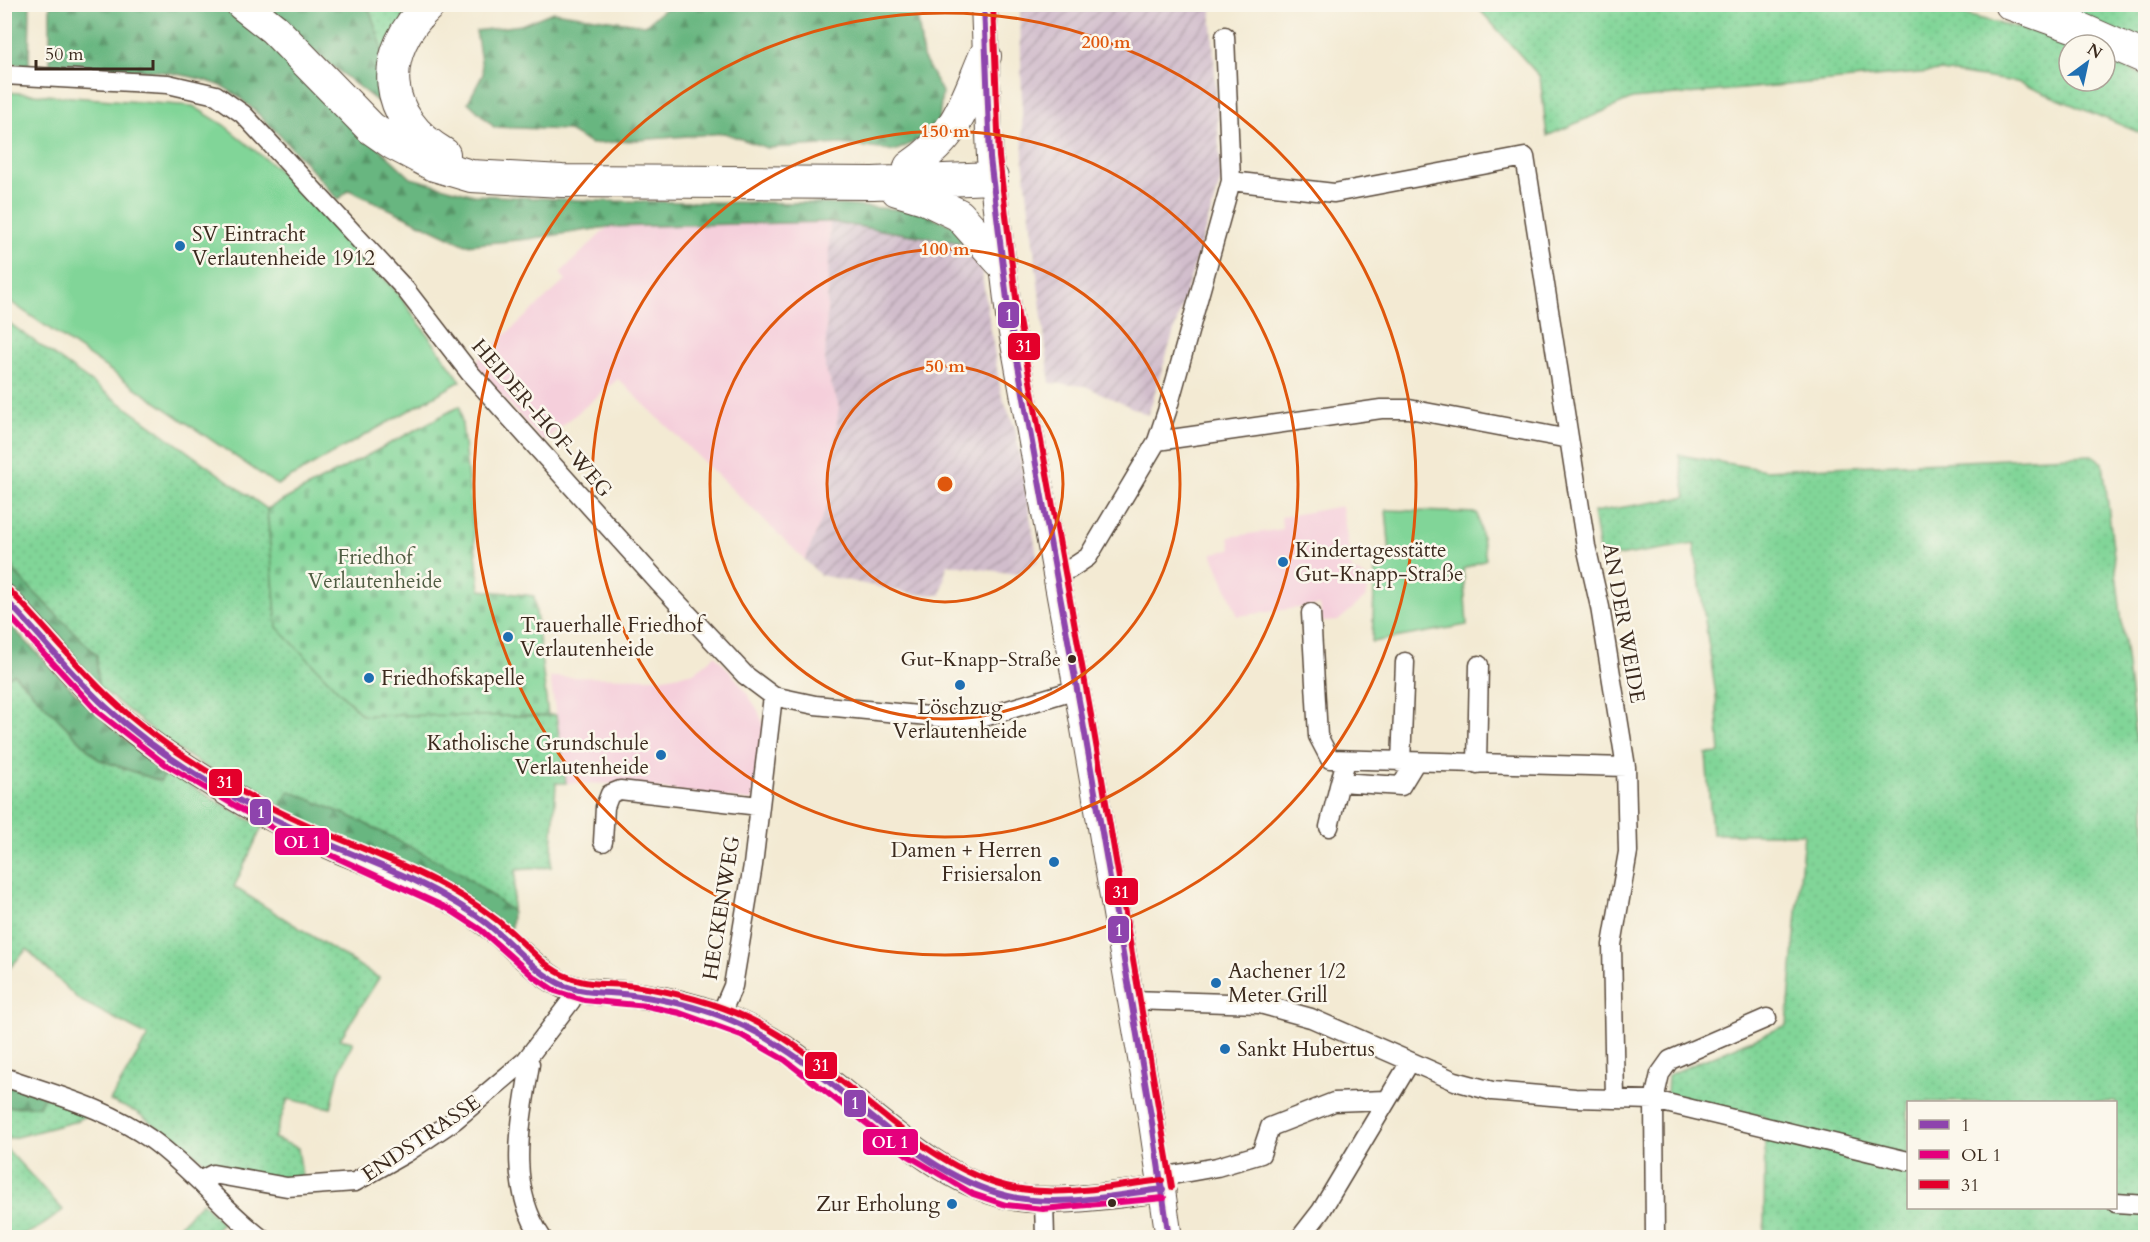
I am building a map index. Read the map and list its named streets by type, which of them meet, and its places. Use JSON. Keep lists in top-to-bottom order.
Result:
{
  "streets": {
    "street": [
      "HEIDER-HOF-WEG",
      "AN DER WEIDE",
      "HECKENWEG",
      "ENDSTRASSE"
    ]
  },
  "crossings": [
    ["HEIDER-HOF-WEG", "HECKENWEG"]
  ],
  "parks": ["Friedhof Verlautenheide"],
  "places": [
    "SV Eintracht Verlautenheide 1912",
    "Kindertagesstätte Gut-Knapp-Straße",
    "Trauerhalle Friedhof Verlautenheide",
    "Gut-Knapp-Straße",
    "Friedhofskapelle",
    "Löschzug Verlautenheide",
    "Katholische Grundschule Verlautenheide",
    "Damen + Herren Frisiersalon",
    "Aachener 1/2 Meter Grill",
    "Sankt Hubertus",
    "Zur Erholung"
  ],
  "lines": ["transit line 1", "transit line 31"],
  "legend": ["1", "OL 1", "31"],
  "scale_bar": "50 m",
  "north": "top right",
  "rings": [
    "200 m",
    "150 m",
    "100 m",
    "50 m"
  ]
}
